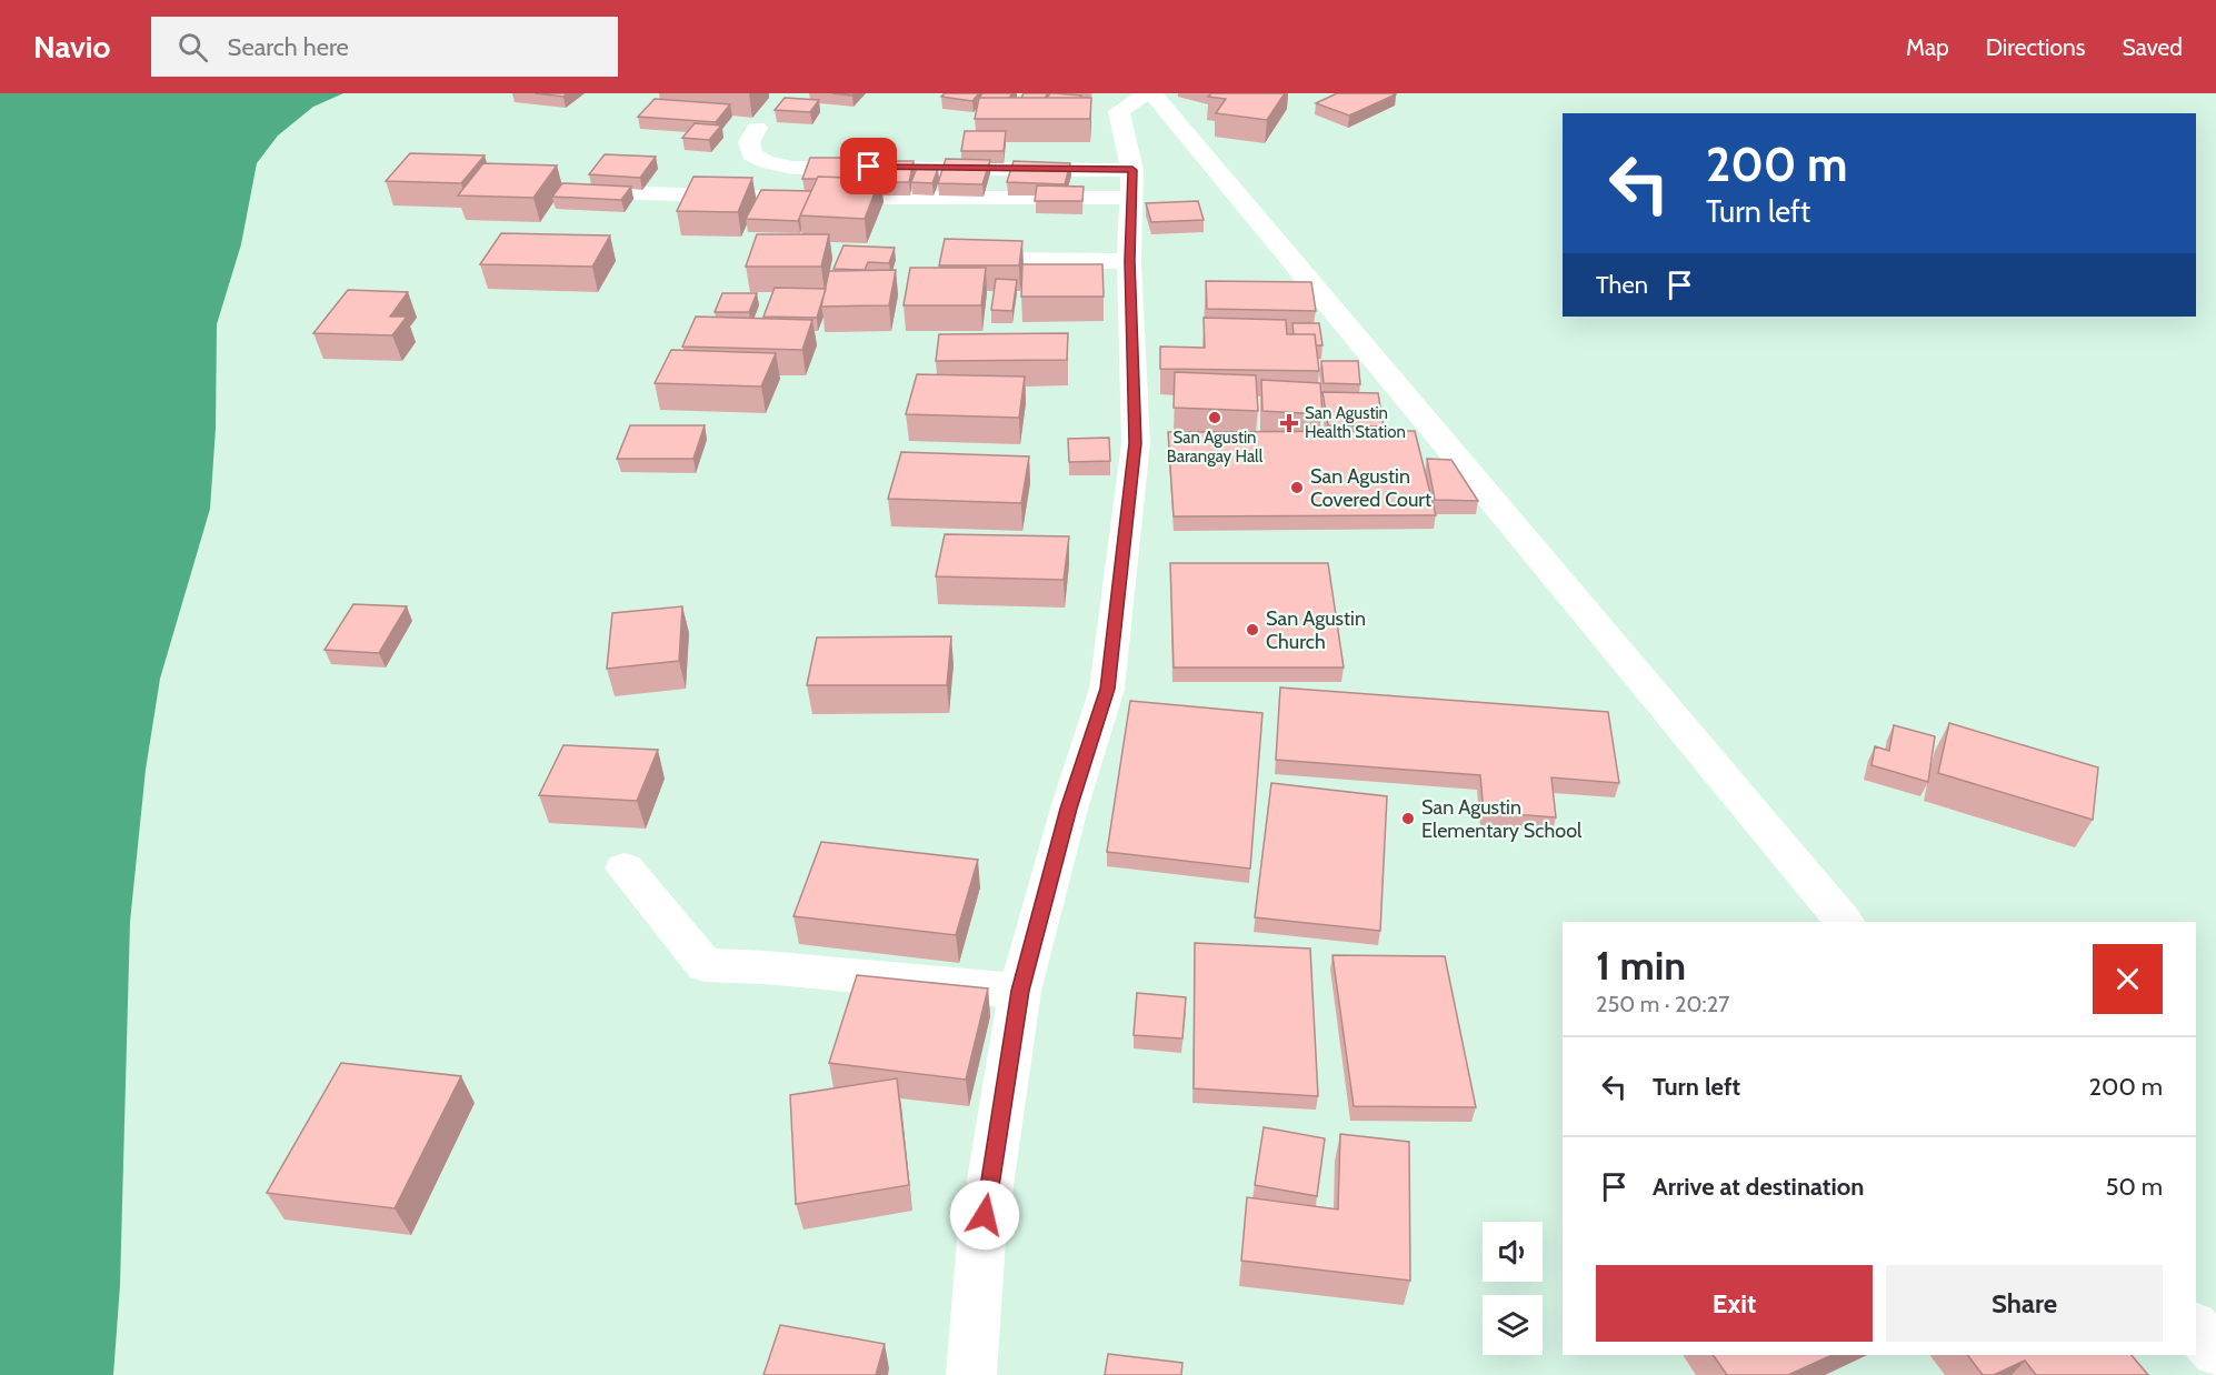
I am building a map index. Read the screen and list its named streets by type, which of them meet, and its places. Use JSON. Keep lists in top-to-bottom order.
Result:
{
  "places": {
    "other": [
      "San Agustin Barangay Hall",
      "San Agustin Covered Court",
      "San Agustin Church",
      "San Agustin Elementary School"
    ],
    "health": ["San Agustin Health Station"]
  },
  "page": {
    "header": "Navio",
    "search": "Search here",
    "nav": ["Map", "Directions", "Saved"],
    "turn": ["200 m", "Turn left"],
    "then": "Then",
    "heading": ["1 min", "250 m · 20:27"],
    "list": [
      {
        "name": "Turn left",
        "value": "200 m"
      },
      {
        "name": "Arrive at destination",
        "value": "50 m"
      }
    ],
    "buttons": ["Exit", "Share"]
  }
}
